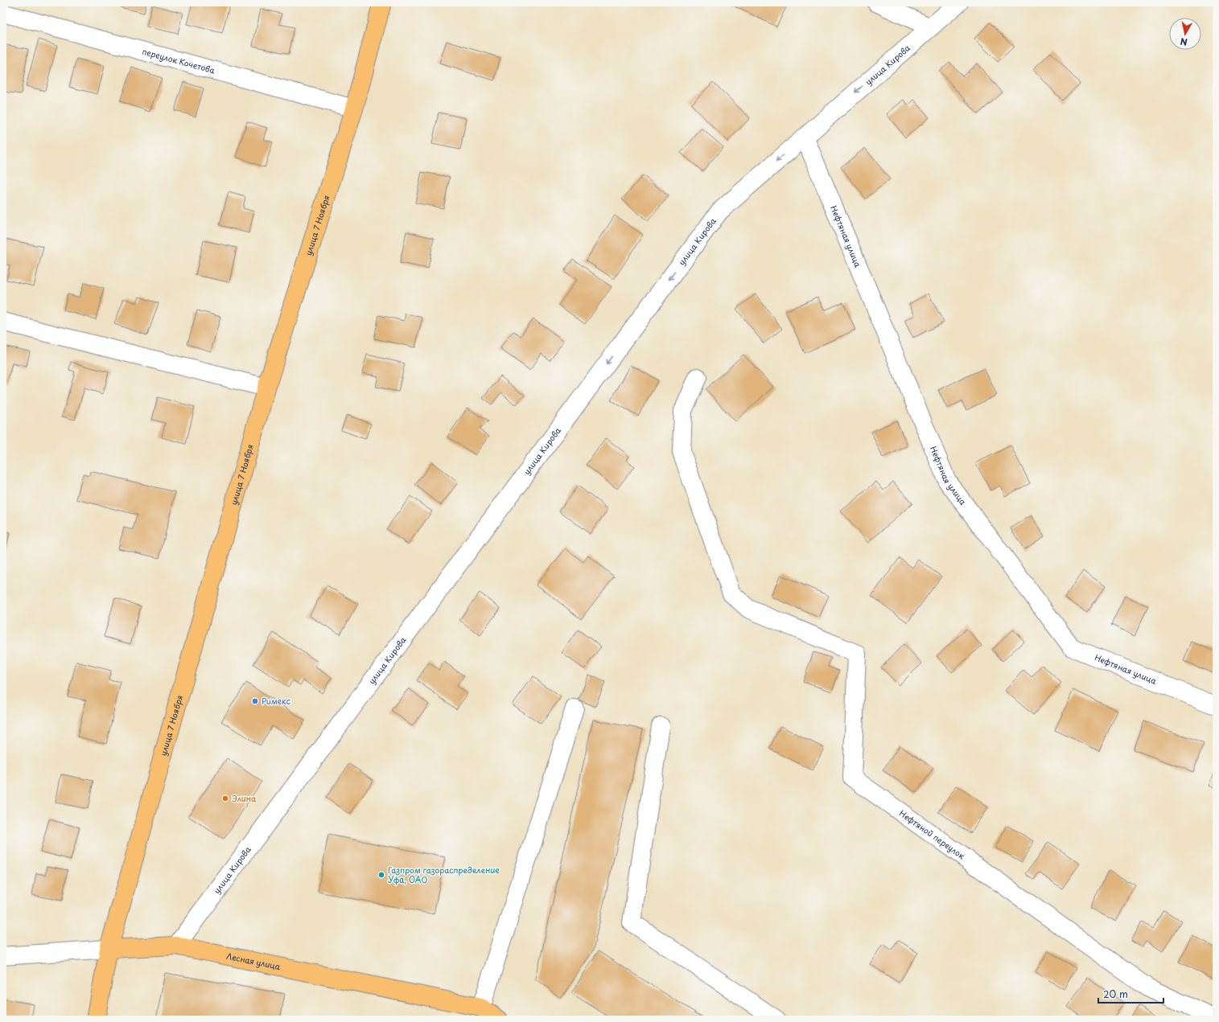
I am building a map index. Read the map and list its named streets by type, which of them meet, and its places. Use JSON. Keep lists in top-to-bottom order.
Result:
{
  "streets": {
    "main road": ["улица 7 Ноября", "Лесная улица"],
    "street": [
      "переулок Кочетова",
      "улица Кирова",
      "Нефтяная улица",
      "Нефтяной переулок"
    ]
  },
  "crossings": [
    ["переулок Кочетова", "улица 7 Ноября"],
    ["улица Кирова", "Нефтяная улица"],
    ["улица Кирова", "Лесная улица"],
    ["улица 7 Ноября", "Лесная улица"]
  ],
  "one_way": ["улица Кирова"],
  "places": ["Римекс", "Элина", "Газпром газораспределение Уфа, ОАО"],
  "scale_bar": "20 m",
  "north": "bottom"
}
